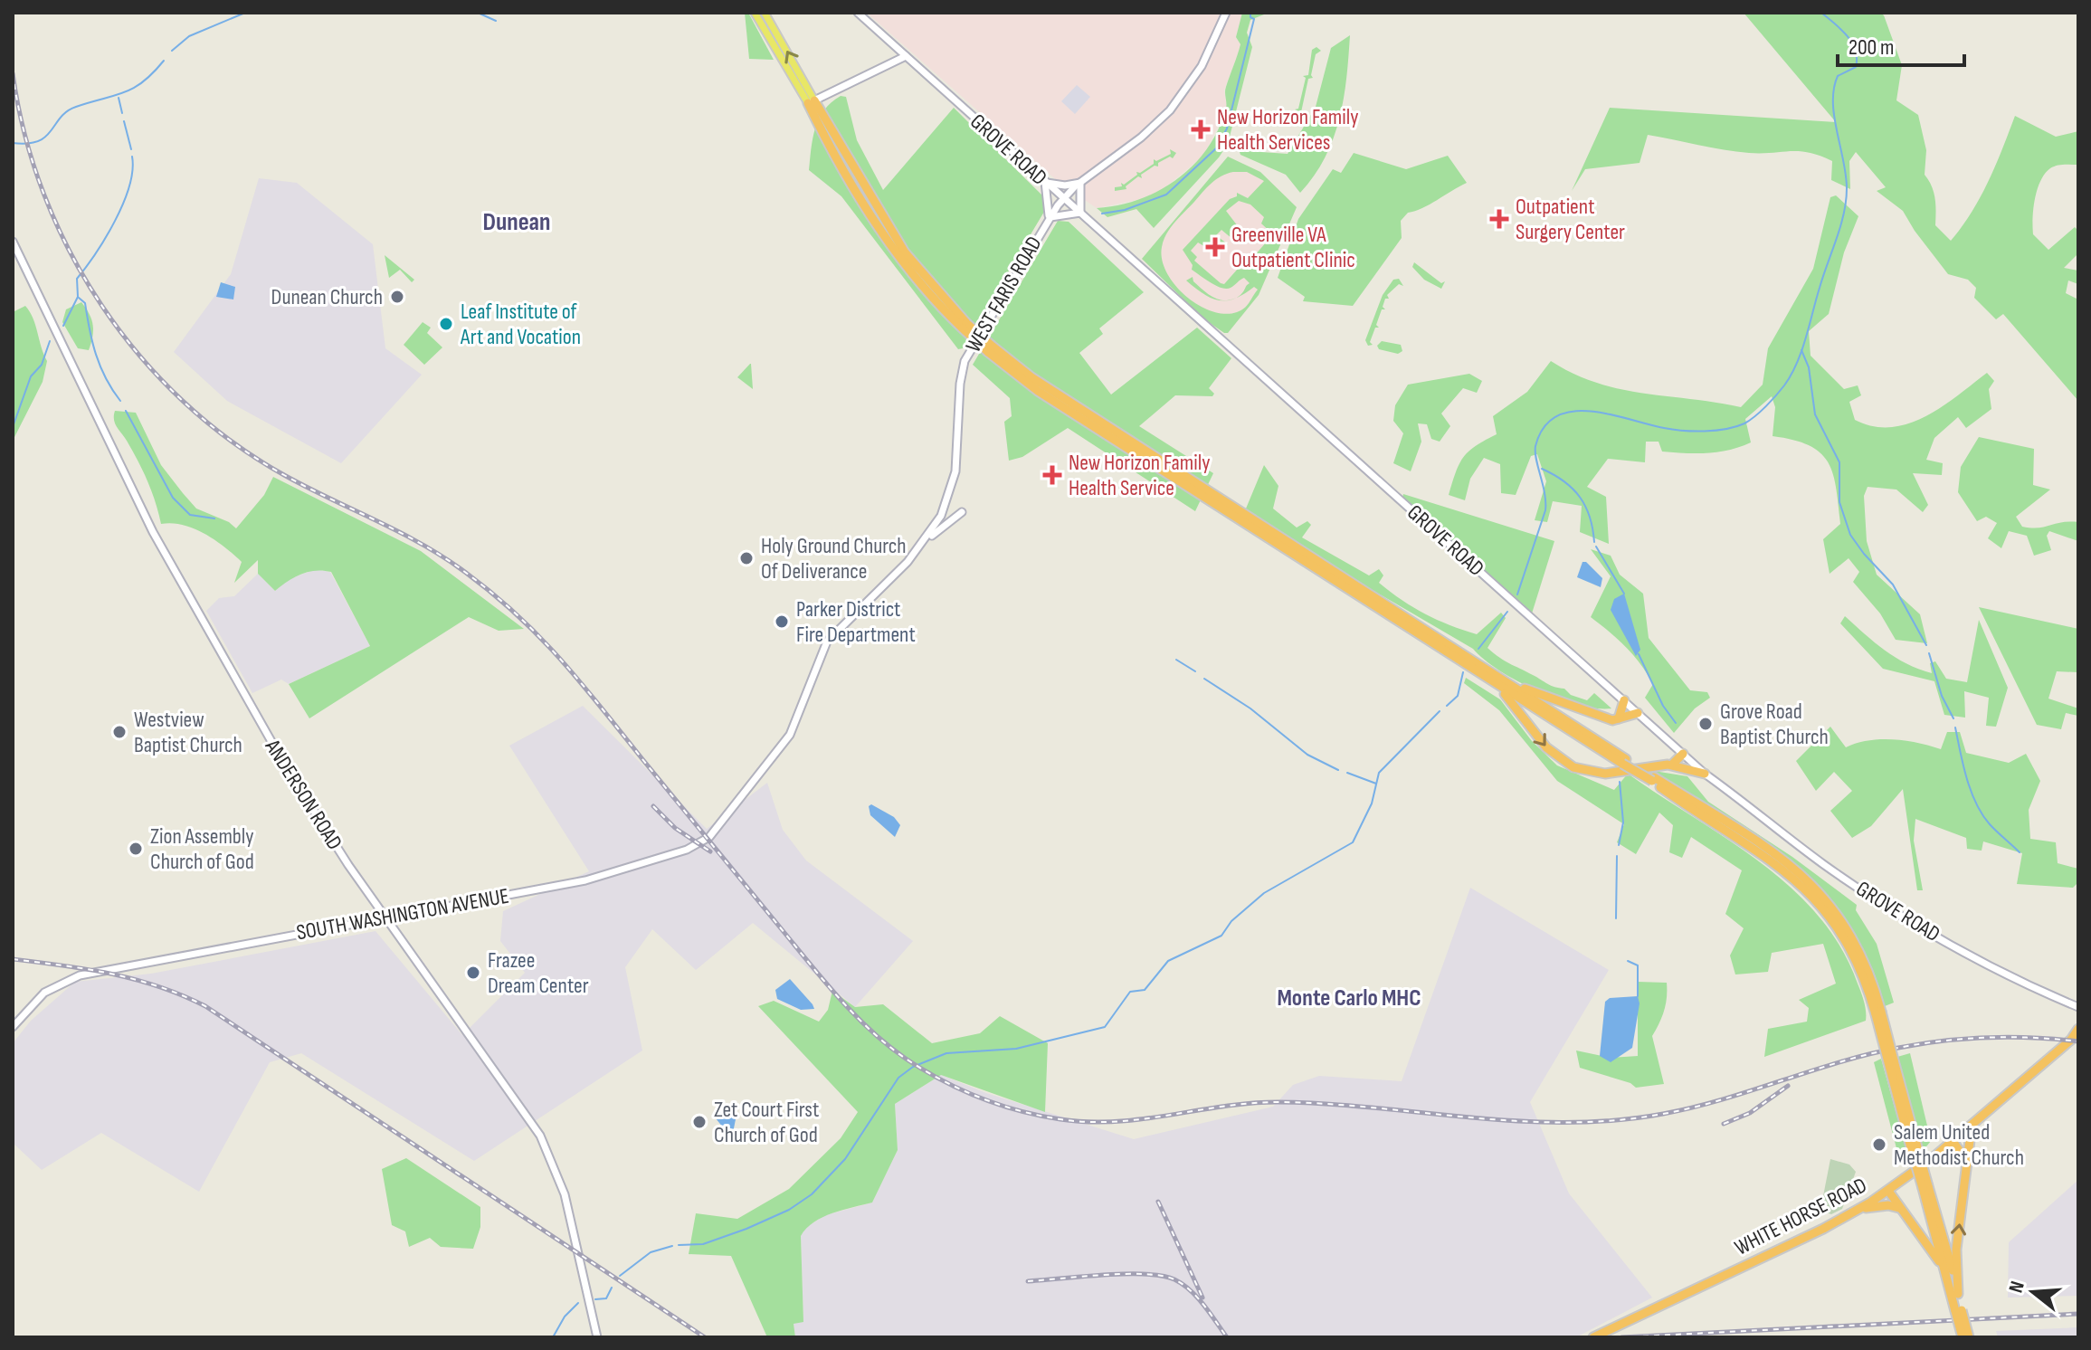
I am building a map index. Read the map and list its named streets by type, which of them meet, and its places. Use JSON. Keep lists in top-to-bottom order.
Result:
{
  "streets": {
    "highway": ["WHITE HORSE ROAD"],
    "main road": [
      "GROVE ROAD",
      "WEST FARIS ROAD",
      "ANDERSON ROAD",
      "SOUTH WASHINGTON AVENUE"
    ]
  },
  "crossings": [
    ["GROVE ROAD", "WEST FARIS ROAD"],
    ["WEST FARIS ROAD", "SOUTH WASHINGTON AVENUE"],
    ["ANDERSON ROAD", "SOUTH WASHINGTON AVENUE"]
  ],
  "districts": ["Dunean", "Monte Carlo MHC"],
  "places": {
    "health": [
      "New Horizon Family Health Services",
      "Outpatient Surgery Center",
      "Greenville VA Outpatient Clinic",
      "New Horizon Family Health Service"
    ],
    "other": [
      "Dunean Church",
      "Leaf Institute of Art and Vocation",
      "Holy Ground Church Of Deliverance",
      "Parker District Fire Department",
      "Grove Road Baptist Church",
      "Westview Baptist Church",
      "Zion Assembly Church of God",
      "Frazee Dream Center",
      "Zet Court First Church of God",
      "Salem United Methodist Church"
    ]
  },
  "scale_bar": "200 m",
  "north": "left"
}
